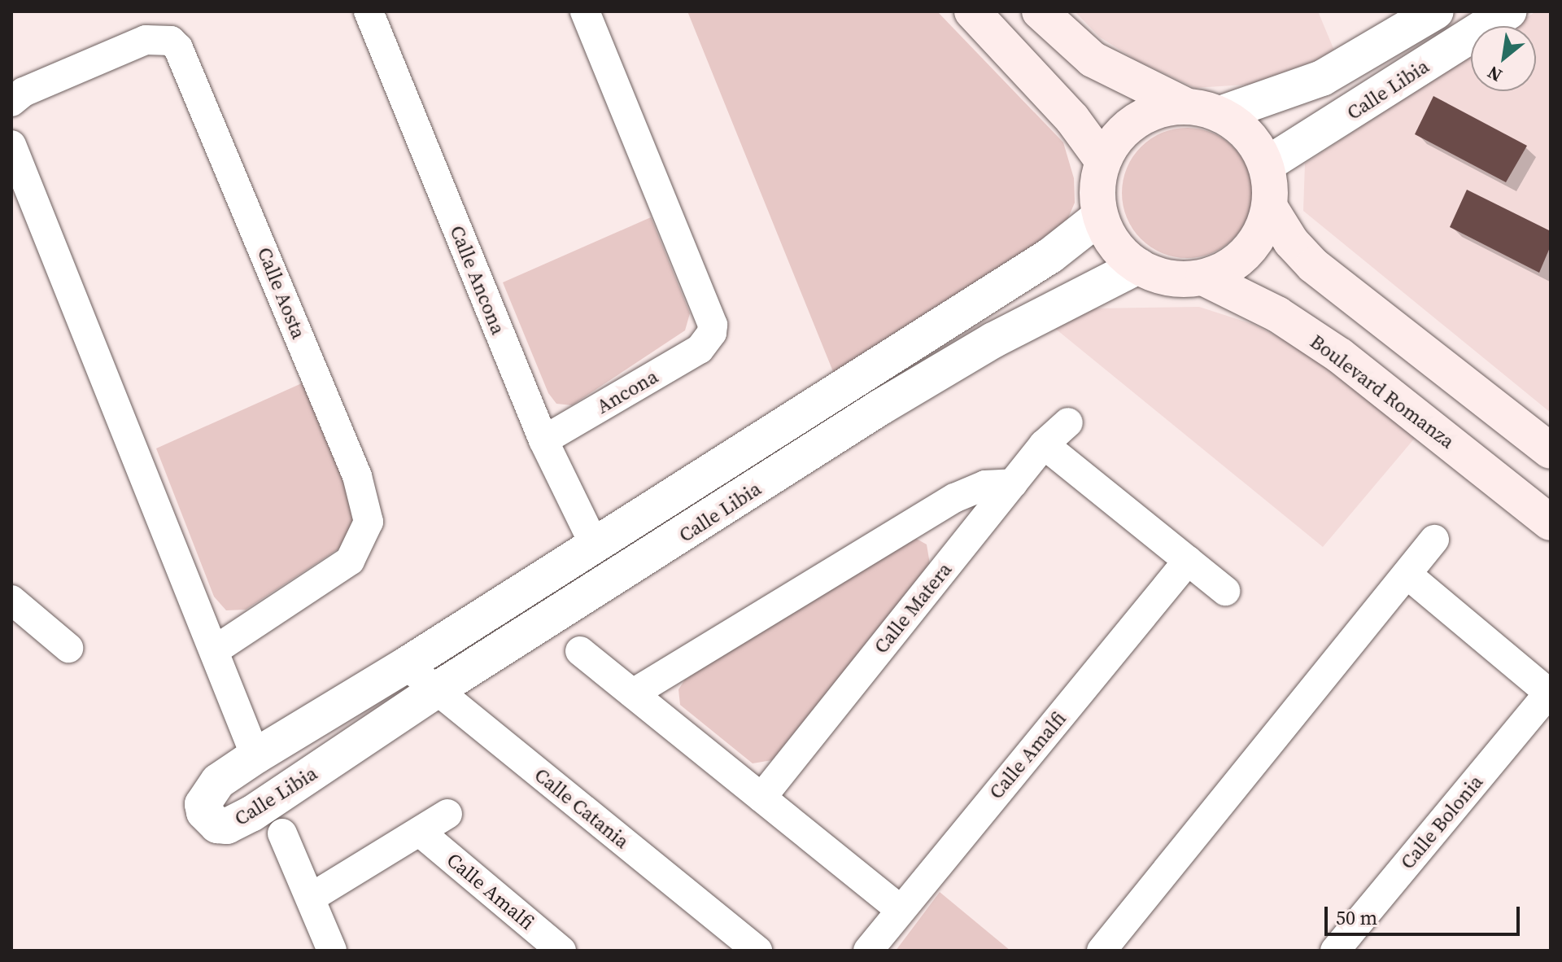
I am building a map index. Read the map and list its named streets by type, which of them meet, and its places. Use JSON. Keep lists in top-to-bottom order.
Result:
{
  "streets": {
    "main road": ["Boulevard Romanza"],
    "street": [
      "Calle Libia",
      "Calle Ancona",
      "Calle Aosta",
      "Ancona",
      "Calle Matera",
      "Calle Amalfi",
      "Calle Catania",
      "Calle Bolonia"
    ]
  },
  "crossings": [
    ["Calle Libia", "Calle Ancona"],
    ["Calle Libia", "Boulevard Romanza"],
    ["Calle Libia", "Calle Catania"],
    ["Calle Ancona", "Ancona"]
  ],
  "scale_bar": "50 m",
  "north": "bottom left"
}
